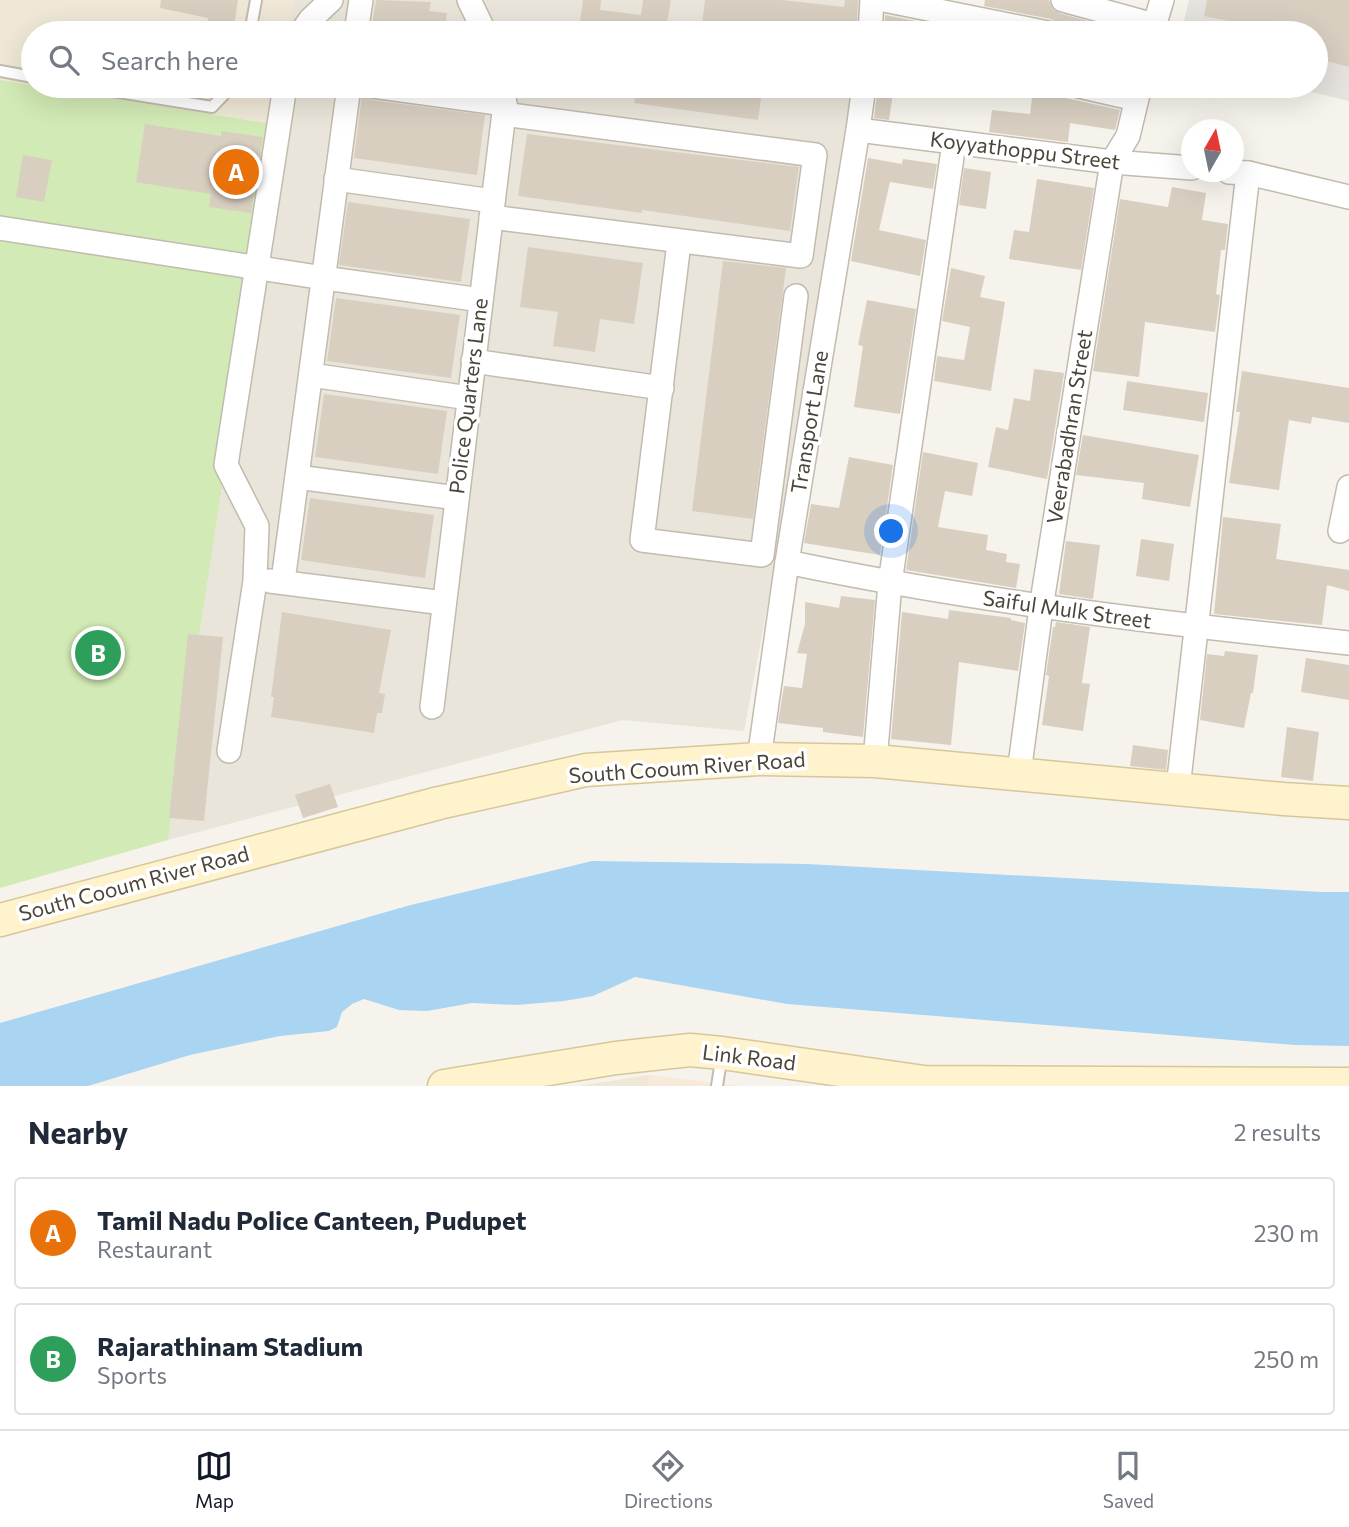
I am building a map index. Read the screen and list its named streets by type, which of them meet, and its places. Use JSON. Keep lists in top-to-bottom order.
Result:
{
  "streets": {
    "street": [
      "Koyyathoppu Street",
      "Police Quarters Lane",
      "Transport Lane",
      "Veerabadhran Street",
      "Saiful Mulk Street",
      "South Cooum River Road",
      "Link Road"
    ]
  },
  "crossings": [
    ["Koyyathoppu Street", "Transport Lane"],
    ["Koyyathoppu Street", "Veerabadhran Street"],
    ["Transport Lane", "Saiful Mulk Street"],
    ["Transport Lane", "South Cooum River Road"],
    ["Veerabadhran Street", "Saiful Mulk Street"],
    ["Veerabadhran Street", "South Cooum River Road"]
  ],
  "north": "top",
  "page": {
    "search": "Search here",
    "pins": ["A", "B"],
    "heading": ["Nearby", "2 results"],
    "list": [
      {
        "mark": "A",
        "name": "Tamil Nadu Police Canteen, Pudupet",
        "note": "Restaurant",
        "value": "230 m"
      },
      {
        "mark": "B",
        "name": "Rajarathinam Stadium",
        "note": "Sports",
        "value": "250 m"
      }
    ],
    "nav": ["Map", "Directions", "Saved"]
  }
}
